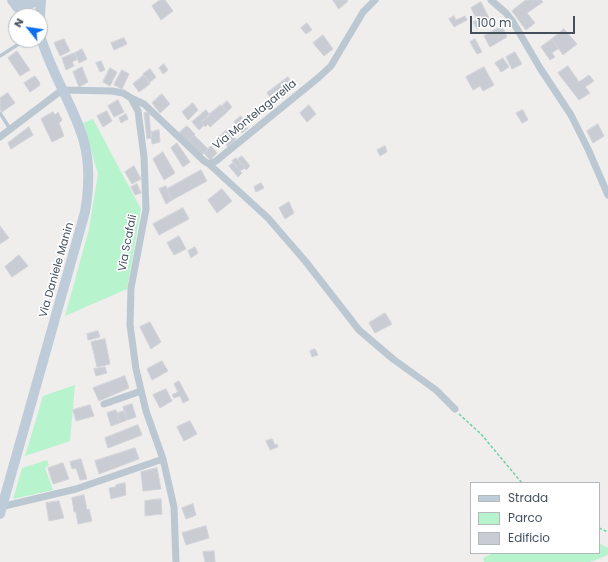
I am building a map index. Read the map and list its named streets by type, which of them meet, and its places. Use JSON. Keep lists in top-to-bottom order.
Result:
{
  "streets": {
    "main road": ["Via Daniele Manin"],
    "street": ["Via Montelagarella", "Via Scafali"]
  },
  "crossings": [
    ["Via Montelagarella", "Via Scafali"]
  ],
  "legend": ["Strada", "Parco", "Edificio"],
  "scale_bar": "100 m",
  "north": "top left"
}
